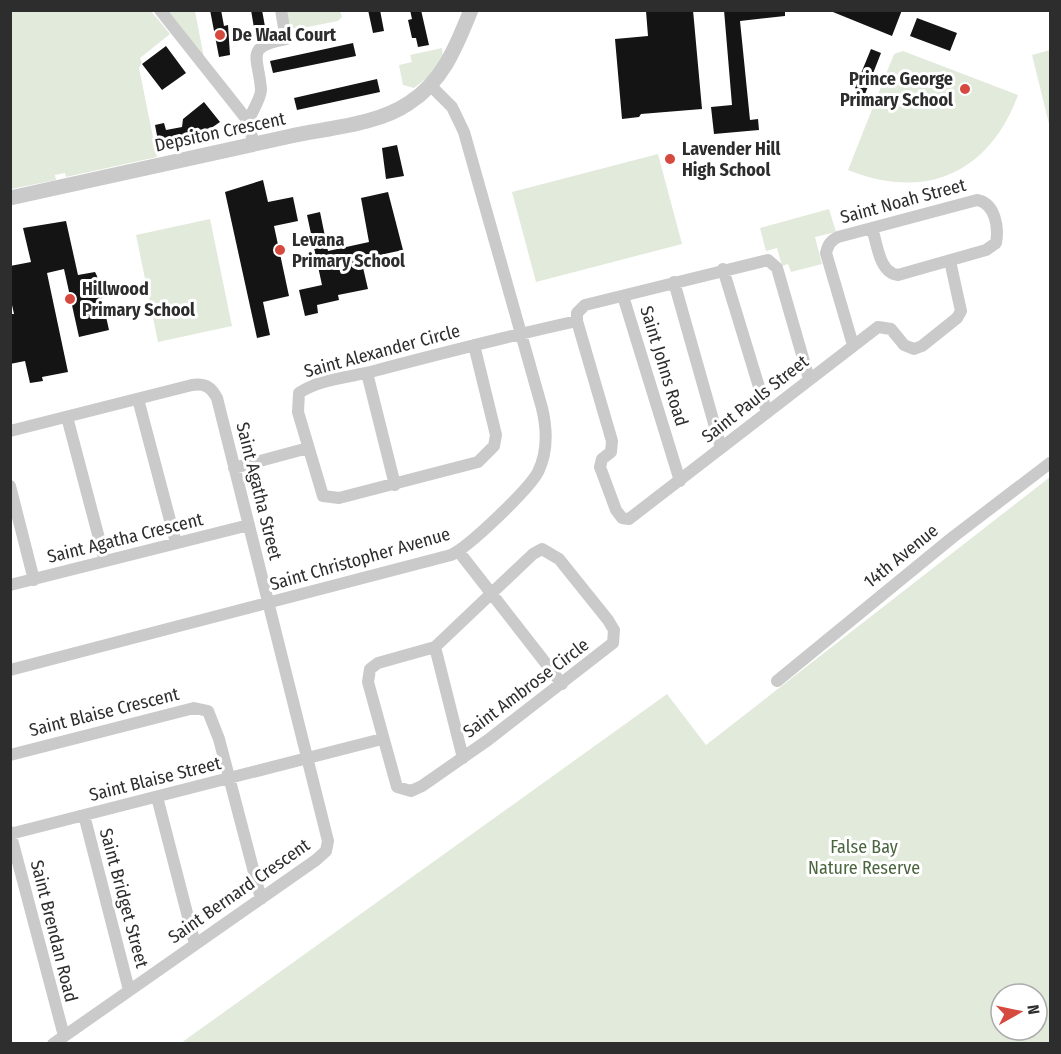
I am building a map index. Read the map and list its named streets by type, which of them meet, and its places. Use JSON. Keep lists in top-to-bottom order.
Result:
{
  "streets": {
    "street": [
      "Depsiton Crescent",
      "Saint Noah Street",
      "Saint Alexander Circle",
      "Saint Johns Road",
      "Saint Pauls Street",
      "Saint Agatha Street",
      "Saint Agatha Crescent",
      "14th Avenue",
      "Saint Christopher Avenue",
      "Saint Ambrose Circle",
      "Saint Blaise Crescent",
      "Saint Blaise Street",
      "Saint Bernard Crescent",
      "Saint Bridget Street",
      "Saint Brendan Road"
    ]
  },
  "crossings": [
    ["Depsiton Crescent", "Saint Christopher Avenue"],
    ["Saint Noah Street", "Saint Pauls Street"],
    ["Saint Alexander Circle", "Saint Pauls Street"],
    ["Saint Alexander Circle", "Saint Christopher Avenue"],
    ["Saint Johns Road", "Saint Pauls Street"],
    ["Saint Agatha Street", "Saint Agatha Crescent"],
    ["Saint Agatha Street", "Saint Christopher Avenue"],
    ["Saint Agatha Street", "Saint Bernard Crescent"],
    ["Saint Christopher Avenue", "Saint Bernard Crescent"],
    ["Saint Blaise Crescent", "Saint Blaise Street"],
    ["Saint Blaise Street", "Saint Bernard Crescent"],
    ["Saint Blaise Street", "Saint Bridget Street"],
    ["Saint Blaise Street", "Saint Brendan Road"],
    ["Saint Bernard Crescent", "Saint Bridget Street"],
    ["Saint Bernard Crescent", "Saint Brendan Road"]
  ],
  "parks": ["False Bay Nature Reserve"],
  "places": [
    "De Waal Court",
    "Prince George Primary School",
    "Lavender Hill High School",
    "Levana Primary School",
    "Hillwood Primary School"
  ],
  "north": "right"
}
